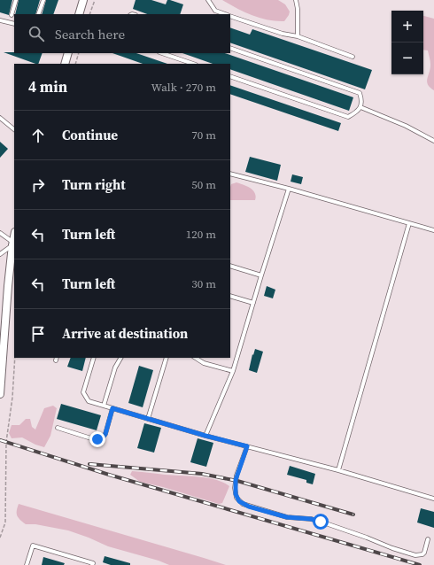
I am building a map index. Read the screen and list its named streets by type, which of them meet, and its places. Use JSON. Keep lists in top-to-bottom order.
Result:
{
  "page": {
    "map_buttons": ["+", "−"],
    "search": "Search here",
    "heading": ["4 min", "Walk · 270 m"],
    "list": [
      ["Continue", "70 m"],
      ["Turn right", "50 m"],
      ["Turn left", "120 m"],
      ["Turn left", "30 m"],
      "Arrive at destination"
    ]
  }
}
